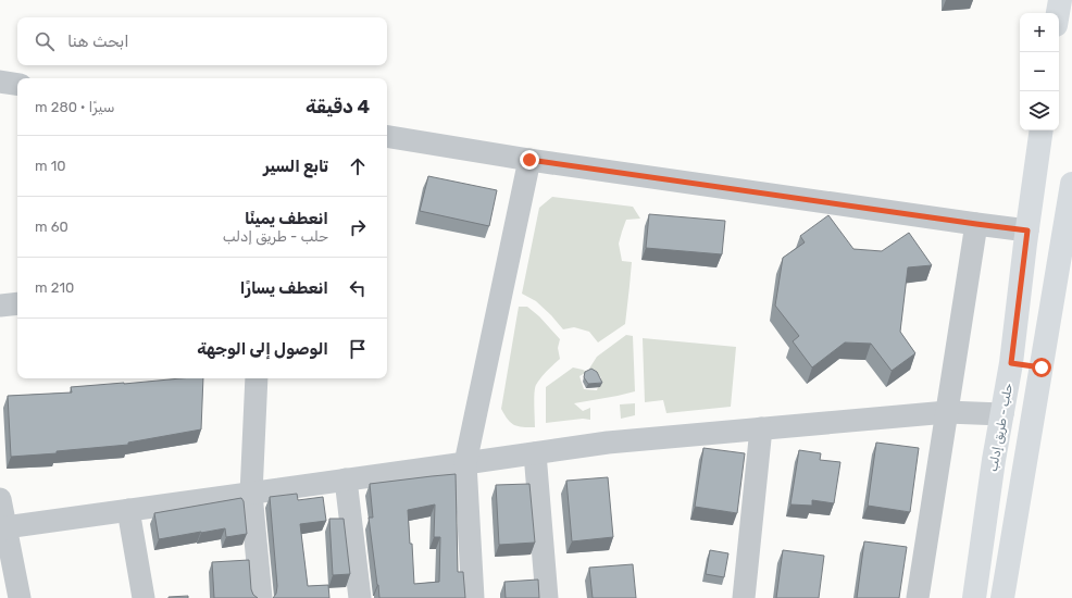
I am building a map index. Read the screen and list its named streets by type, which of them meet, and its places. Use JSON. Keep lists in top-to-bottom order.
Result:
{
  "streets": {
    "main road": ["حلب - طريق إدلب"]
  },
  "page": {
    "map_buttons": ["+", "−"],
    "search": "ابحث هنا",
    "heading": ["4 دقيقة", "سيرًا · 280 m"],
    "list": [
      ["تابع السير", "10 m"],
      ["انعطف يمينًا", "حلب - طريق إدلب", "60 m"],
      ["انعطف يسارًا", "210 m"],
      "الوصول إلى الوجهة"
    ]
  }
}
